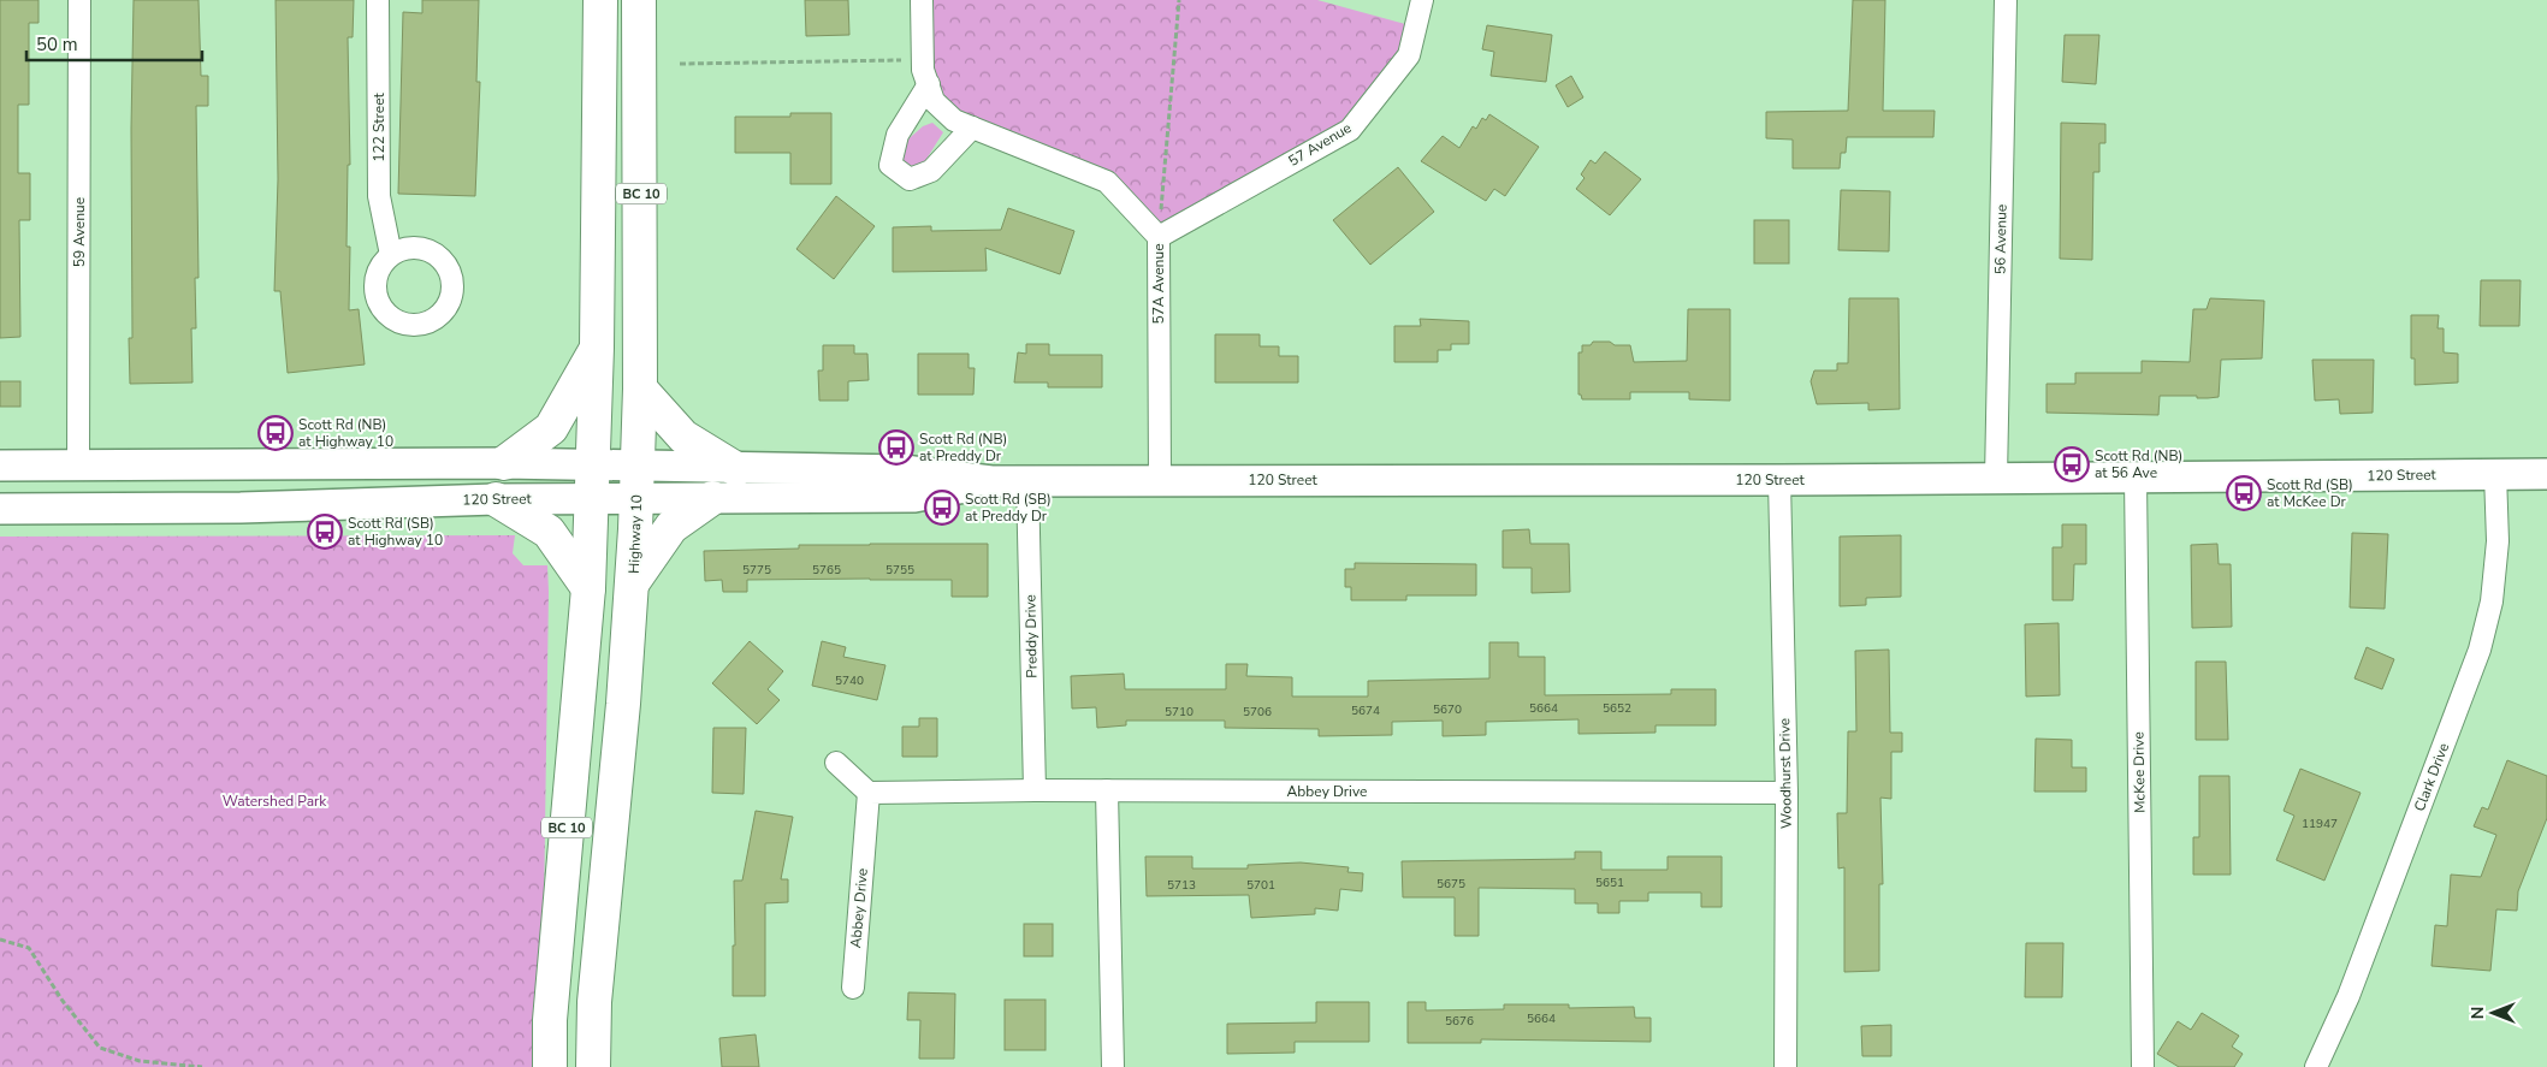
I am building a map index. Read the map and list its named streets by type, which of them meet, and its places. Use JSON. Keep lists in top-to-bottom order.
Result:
{
  "streets": {
    "highway": ["BC 10", "Highway 10"],
    "street": [
      "122 Street",
      "57 Avenue",
      "59 Avenue",
      "56 Avenue",
      "57A Avenue",
      "120 Street",
      "Preddy Drive",
      "McKee Drive",
      "Woodhurst Drive",
      "Clark Drive",
      "Abbey Drive"
    ]
  },
  "crossings": [
    ["57 Avenue", "57A Avenue"],
    ["BC 10", "120 Street"],
    ["59 Avenue", "120 Street"],
    ["56 Avenue", "120 Street"],
    ["57A Avenue", "120 Street"],
    ["120 Street", "Highway 10"],
    ["120 Street", "Preddy Drive"],
    ["120 Street", "McKee Drive"],
    ["120 Street", "Woodhurst Drive"],
    ["120 Street", "Clark Drive"],
    ["Preddy Drive", "Abbey Drive"],
    ["Woodhurst Drive", "Abbey Drive"]
  ],
  "parks": ["Watershed Park"],
  "places": {
    "bus stop": [
      "Scott Rd (NB) at Highway 10",
      "Scott Rd (NB) at Preddy Dr",
      "Scott Rd (NB) at 56 Ave",
      "Scott Rd (SB) at McKee Dr",
      "Scott Rd (SB) at Preddy Dr",
      "Scott Rd (SB) at Highway 10"
    ]
  },
  "house_numbers": [
    "5775",
    "5765",
    "5755",
    "5740",
    "5664",
    "5652",
    "5670",
    "5674",
    "5710",
    "5706",
    "11947",
    "5651",
    "5675",
    "5713",
    "5701",
    "5664",
    "5676"
  ],
  "scale_bar": "50 m",
  "north": "left"
}
